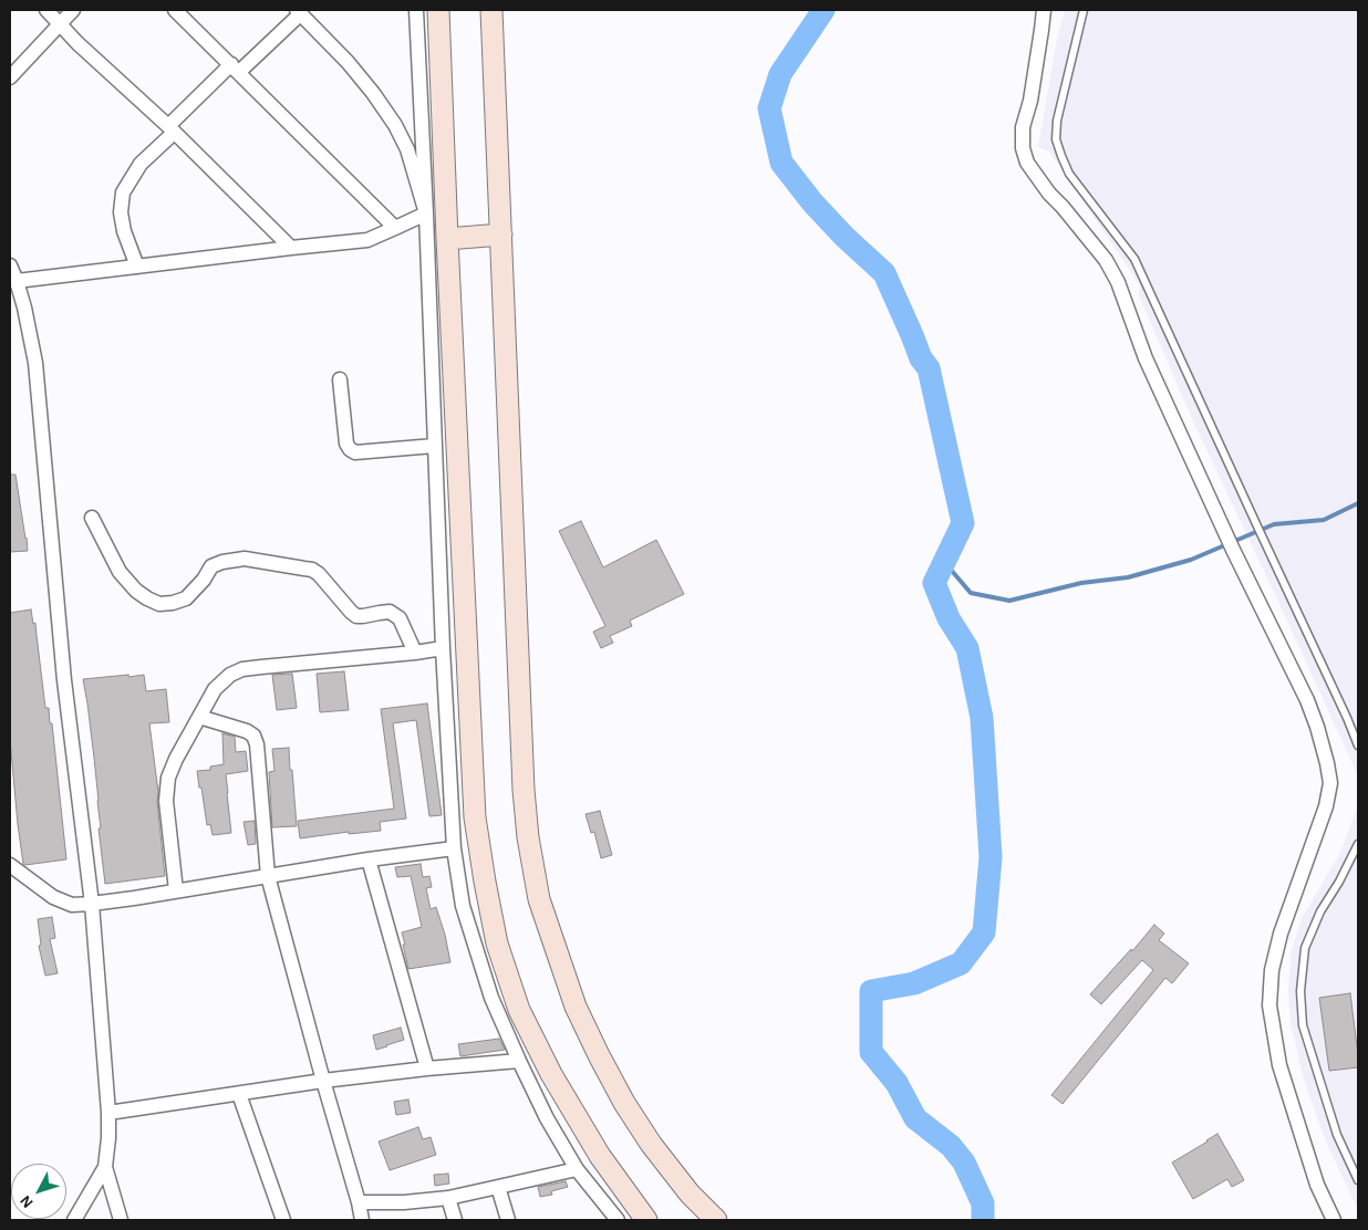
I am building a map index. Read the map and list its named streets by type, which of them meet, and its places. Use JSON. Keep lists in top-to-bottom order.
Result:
{
  "north": "bottom left"
}
